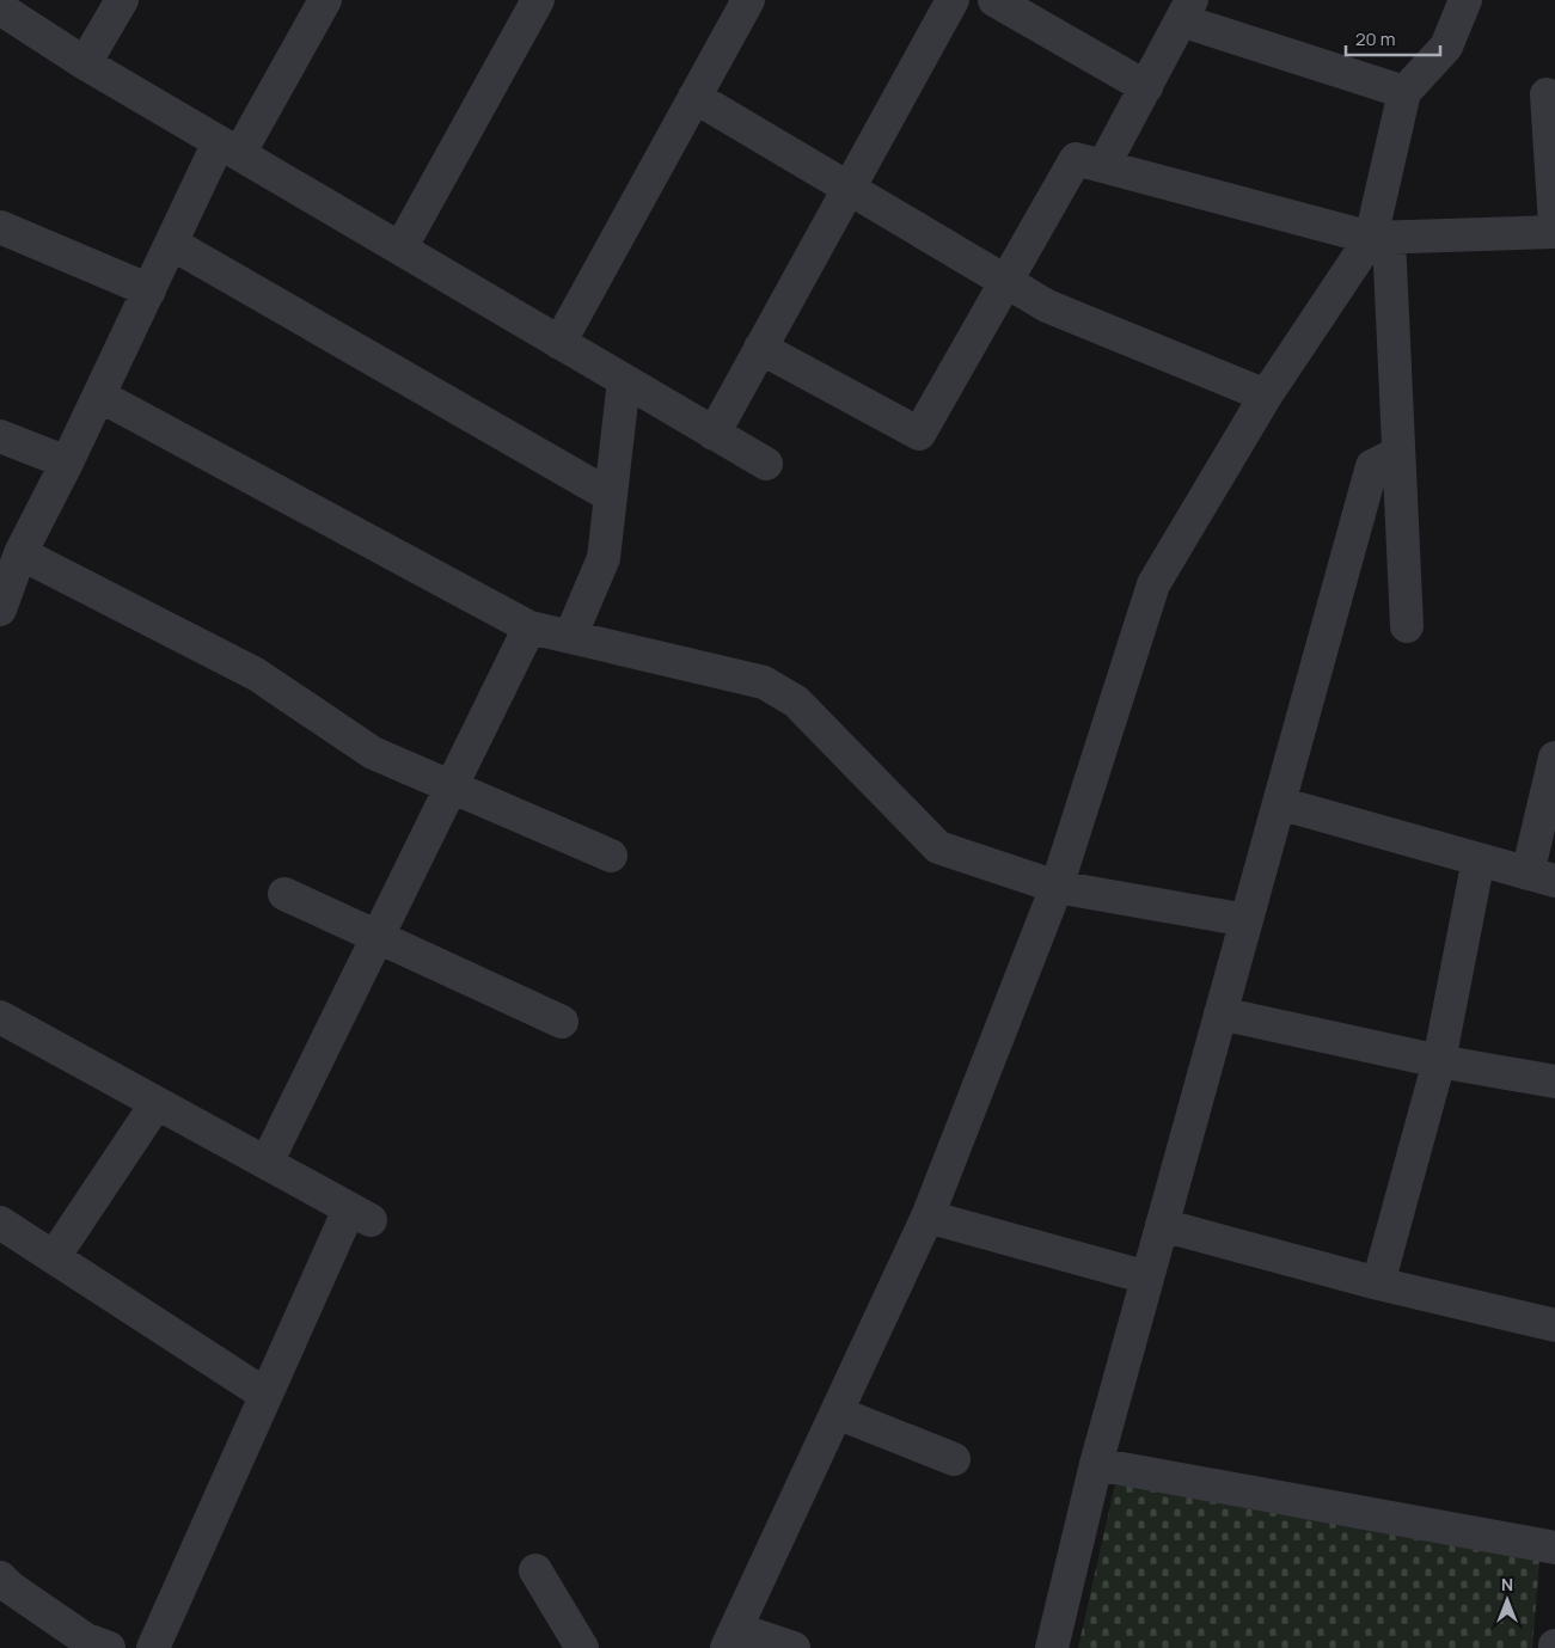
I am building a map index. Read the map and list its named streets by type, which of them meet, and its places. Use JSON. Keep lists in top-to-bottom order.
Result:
{
  "scale_bar": "20 m",
  "north": "top"
}
